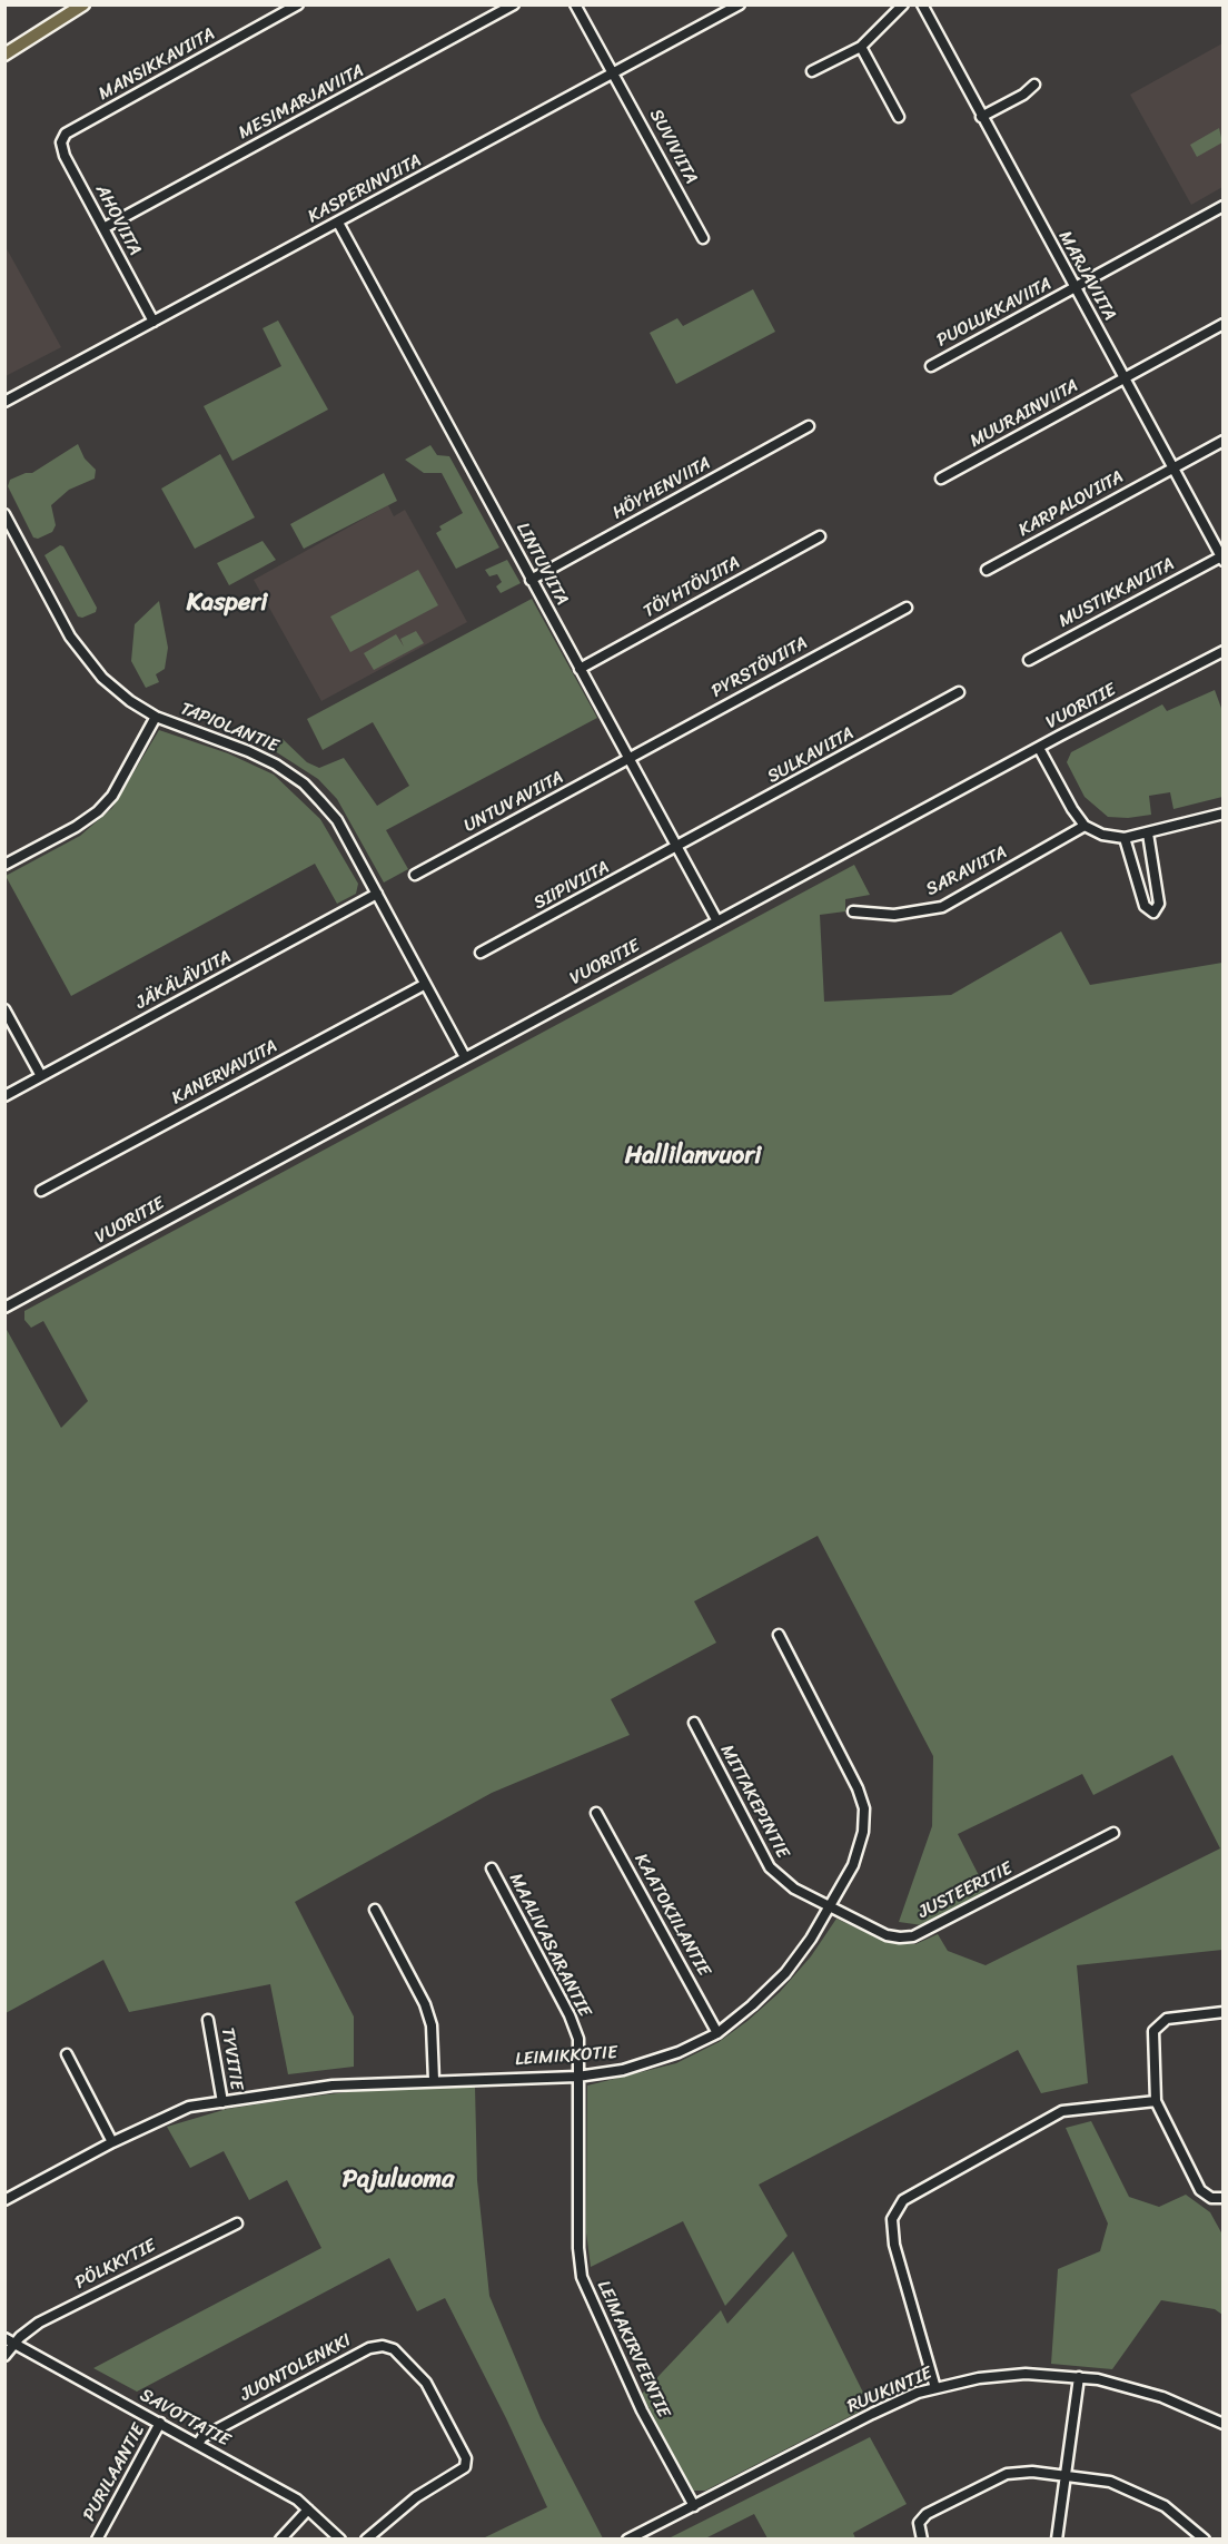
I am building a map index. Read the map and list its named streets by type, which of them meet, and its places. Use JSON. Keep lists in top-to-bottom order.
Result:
{
  "streets": {
    "street": [
      "MANSIKKAVIITA",
      "MESIMARJAVIITA",
      "SUVIVIITA",
      "KASPERINVIITA",
      "AHOVIITA",
      "MARJAVIITA",
      "PUOLUKKAVIITA",
      "MUURAINVIITA",
      "HÖYHENVIITA",
      "KARPALOVIITA",
      "LINTUVIITA",
      "TÖYHTÖVIITA",
      "MUSTIKKAVIITA",
      "PYRSTÖVIITA",
      "VUORITIE",
      "TAPIOLANTIE",
      "SULKAVIITA",
      "UNTUVAVIITA",
      "SARAVIITA",
      "SIIPIVIITA",
      "JÄKÄLÄVIITA",
      "KANERVAVIITA",
      "MITTAKEPINTIE",
      "JUSTEERITIE",
      "KAATOKIILANTIE",
      "MAALIVASARANTIE",
      "LEIMIKKOTIE",
      "TYVITIE",
      "PÖLKKYTIE",
      "LEIMAKIRVEENTIE",
      "JUONTOLENKKI",
      "RUUKINTIE",
      "SAVOTTATIE",
      "PURILAANTIE"
    ]
  },
  "crossings": [
    ["MANSIKKAVIITA", "AHOVIITA"],
    ["MESIMARJAVIITA", "AHOVIITA"],
    ["SUVIVIITA", "KASPERINVIITA"],
    ["KASPERINVIITA", "AHOVIITA"],
    ["KASPERINVIITA", "LINTUVIITA"],
    ["MARJAVIITA", "PUOLUKKAVIITA"],
    ["MARJAVIITA", "MUURAINVIITA"],
    ["MARJAVIITA", "KARPALOVIITA"],
    ["MARJAVIITA", "MUSTIKKAVIITA"],
    ["HÖYHENVIITA", "LINTUVIITA"],
    ["LINTUVIITA", "TÖYHTÖVIITA"],
    ["LINTUVIITA", "PYRSTÖVIITA"],
    ["LINTUVIITA", "VUORITIE"],
    ["LINTUVIITA", "SULKAVIITA"],
    ["LINTUVIITA", "UNTUVAVIITA"],
    ["LINTUVIITA", "SIIPIVIITA"],
    ["PYRSTÖVIITA", "UNTUVAVIITA"],
    ["VUORITIE", "TAPIOLANTIE"],
    ["TAPIOLANTIE", "JÄKÄLÄVIITA"],
    ["TAPIOLANTIE", "KANERVAVIITA"],
    ["SULKAVIITA", "SIIPIVIITA"],
    ["MITTAKEPINTIE", "JUSTEERITIE"],
    ["MITTAKEPINTIE", "LEIMIKKOTIE"],
    ["JUSTEERITIE", "LEIMIKKOTIE"],
    ["KAATOKIILANTIE", "LEIMIKKOTIE"],
    ["MAALIVASARANTIE", "LEIMIKKOTIE"],
    ["MAALIVASARANTIE", "LEIMAKIRVEENTIE"],
    ["LEIMIKKOTIE", "TYVITIE"],
    ["LEIMIKKOTIE", "LEIMAKIRVEENTIE"],
    ["PÖLKKYTIE", "SAVOTTATIE"],
    ["LEIMAKIRVEENTIE", "RUUKINTIE"],
    ["JUONTOLENKKI", "SAVOTTATIE"],
    ["SAVOTTATIE", "PURILAANTIE"]
  ],
  "districts": ["Kasperi", "Hallilanvuori", "Pajuluoma"]
}
